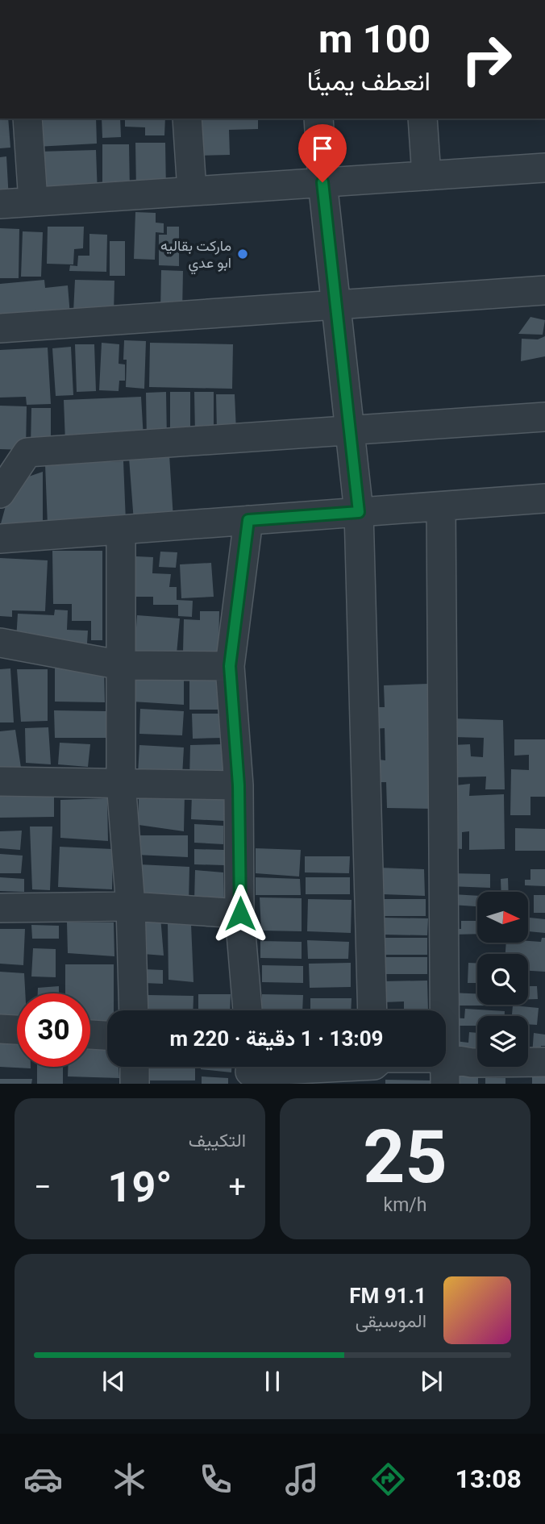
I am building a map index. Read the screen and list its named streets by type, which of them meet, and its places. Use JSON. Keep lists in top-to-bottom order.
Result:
{
  "places": ["ماركت بقاليه ابو عدي"],
  "north": "right",
  "page": {
    "turn": ["100 m", "انعطف يمينًا"],
    "limit": "30",
    "trip": "13:09 · 1 دقيقة · 220 m",
    "tile": [
      ["25", "km/h"],
      "التكييف"
    ],
    "heat": ["−", "19°", "+"],
    "song": ["91.1 FM", "الموسيقى"],
    "tabs": "13:08"
  }
}
